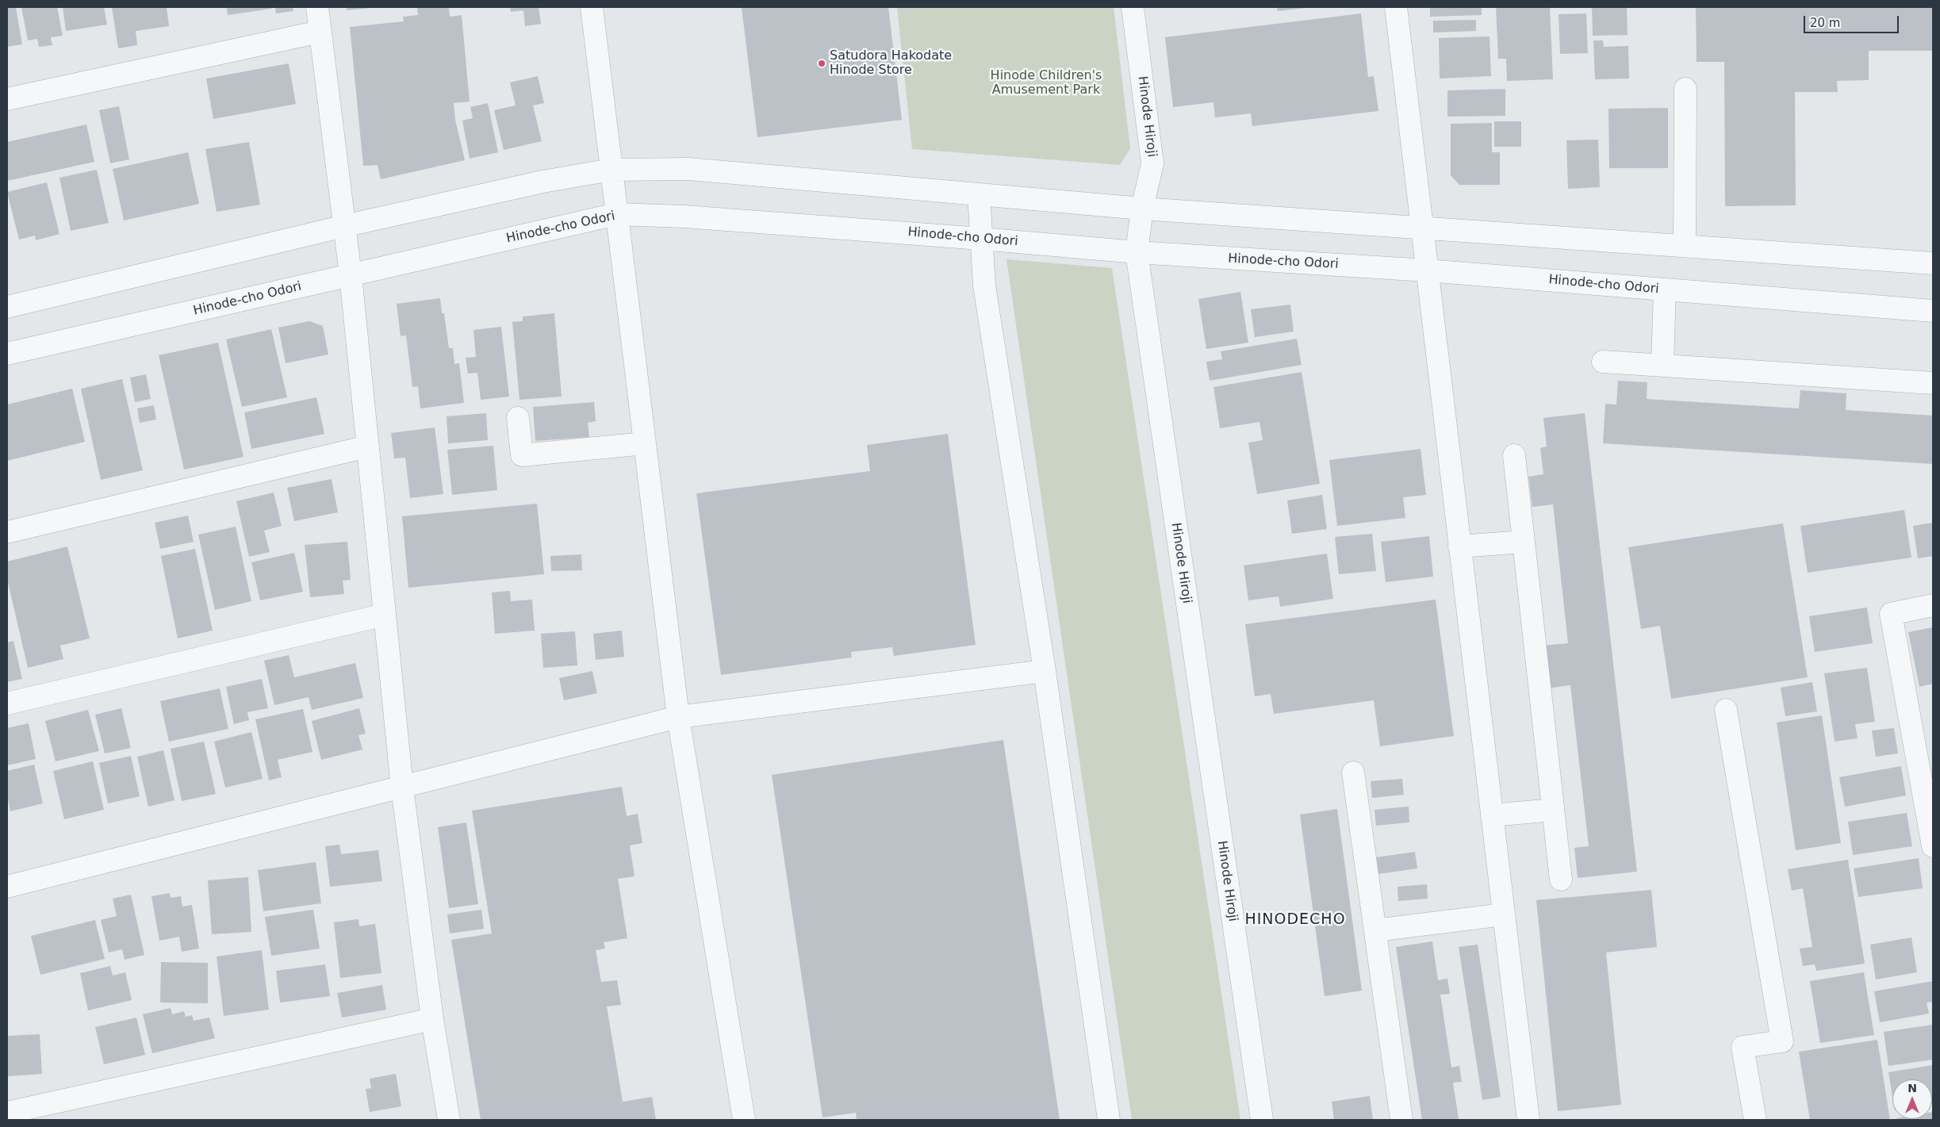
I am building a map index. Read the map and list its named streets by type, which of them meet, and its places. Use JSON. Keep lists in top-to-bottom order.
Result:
{
  "streets": {
    "street": ["Hinode Hiroji", "Hinode-cho Odori"]
  },
  "crossings": [
    ["Hinode Hiroji", "Hinode-cho Odori"]
  ],
  "districts": ["HINODECHO"],
  "parks": ["Hinode Children's Amusement Park"],
  "places": ["Satudora Hakodate Hinode Store"],
  "scale_bar": "20 m",
  "north": "top"
}
